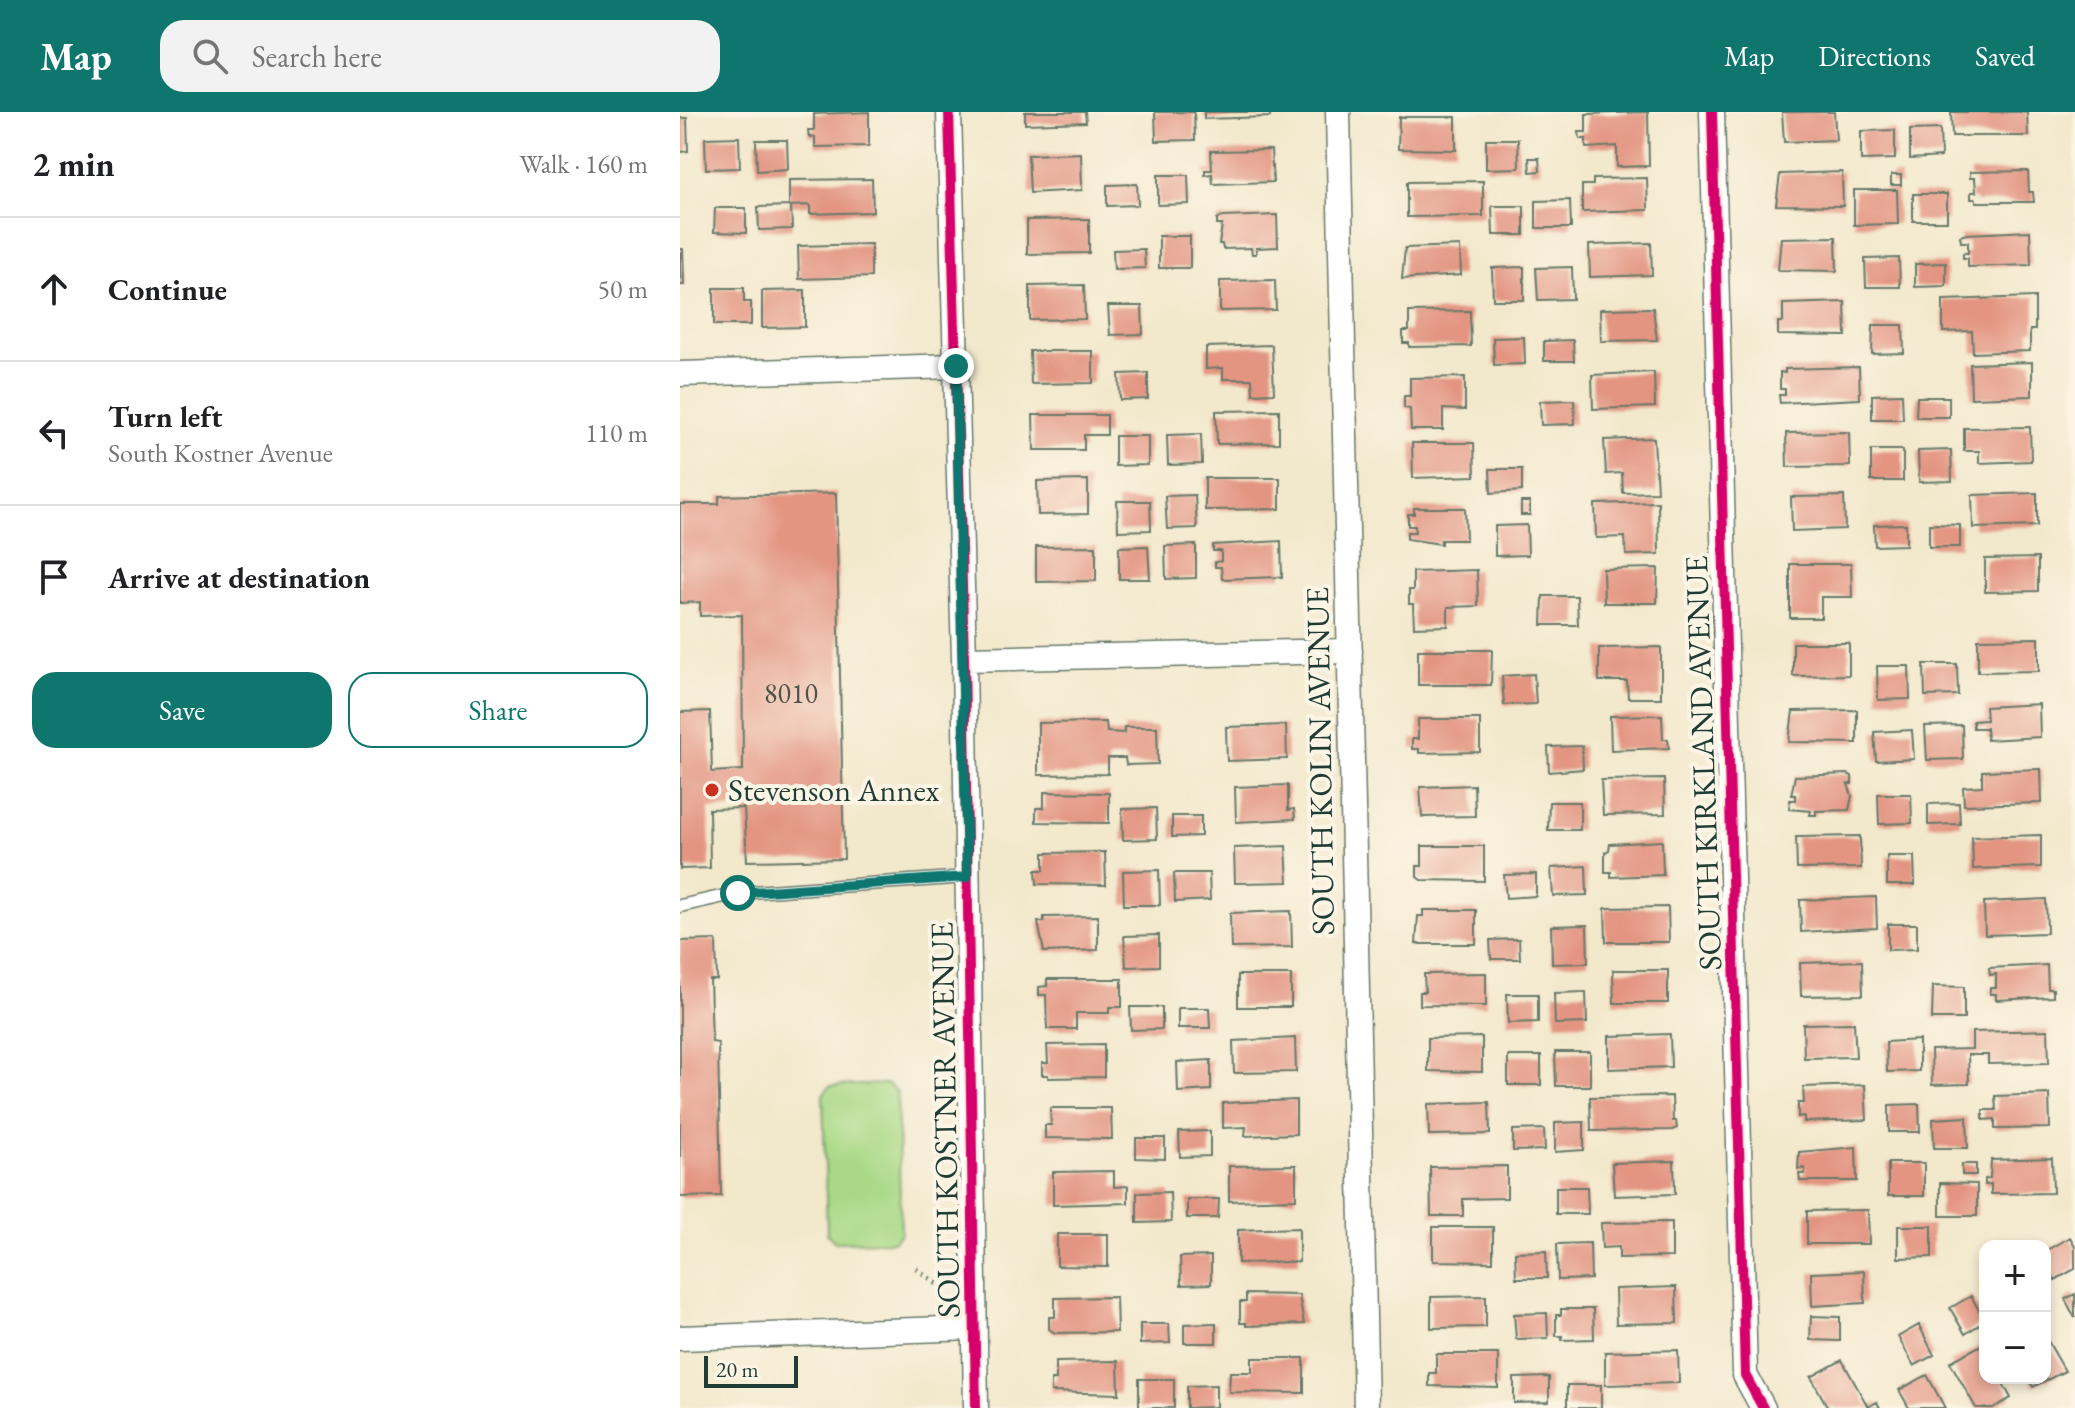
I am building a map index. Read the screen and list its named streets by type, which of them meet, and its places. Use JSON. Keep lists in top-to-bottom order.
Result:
{
  "streets": {
    "street": ["SOUTH KOLIN AVENUE", "SOUTH KIRKLAND AVENUE", "SOUTH KOSTNER AVENUE"]
  },
  "places": ["Stevenson Annex"],
  "house_numbers": ["8010"],
  "scale_bar": "20 m",
  "page": {
    "header": "Map",
    "search": "Search here",
    "nav": ["Map", "Directions", "Saved"],
    "heading": ["2 min", "Walk · 160 m"],
    "list": [
      ["Continue", "50 m"],
      ["Turn left", "South Kostner Avenue", "110 m"],
      "Arrive at destination"
    ],
    "buttons": ["Save", "Share"],
    "map_buttons": ["+", "−"],
    "scale": "20 m"
  }
}
